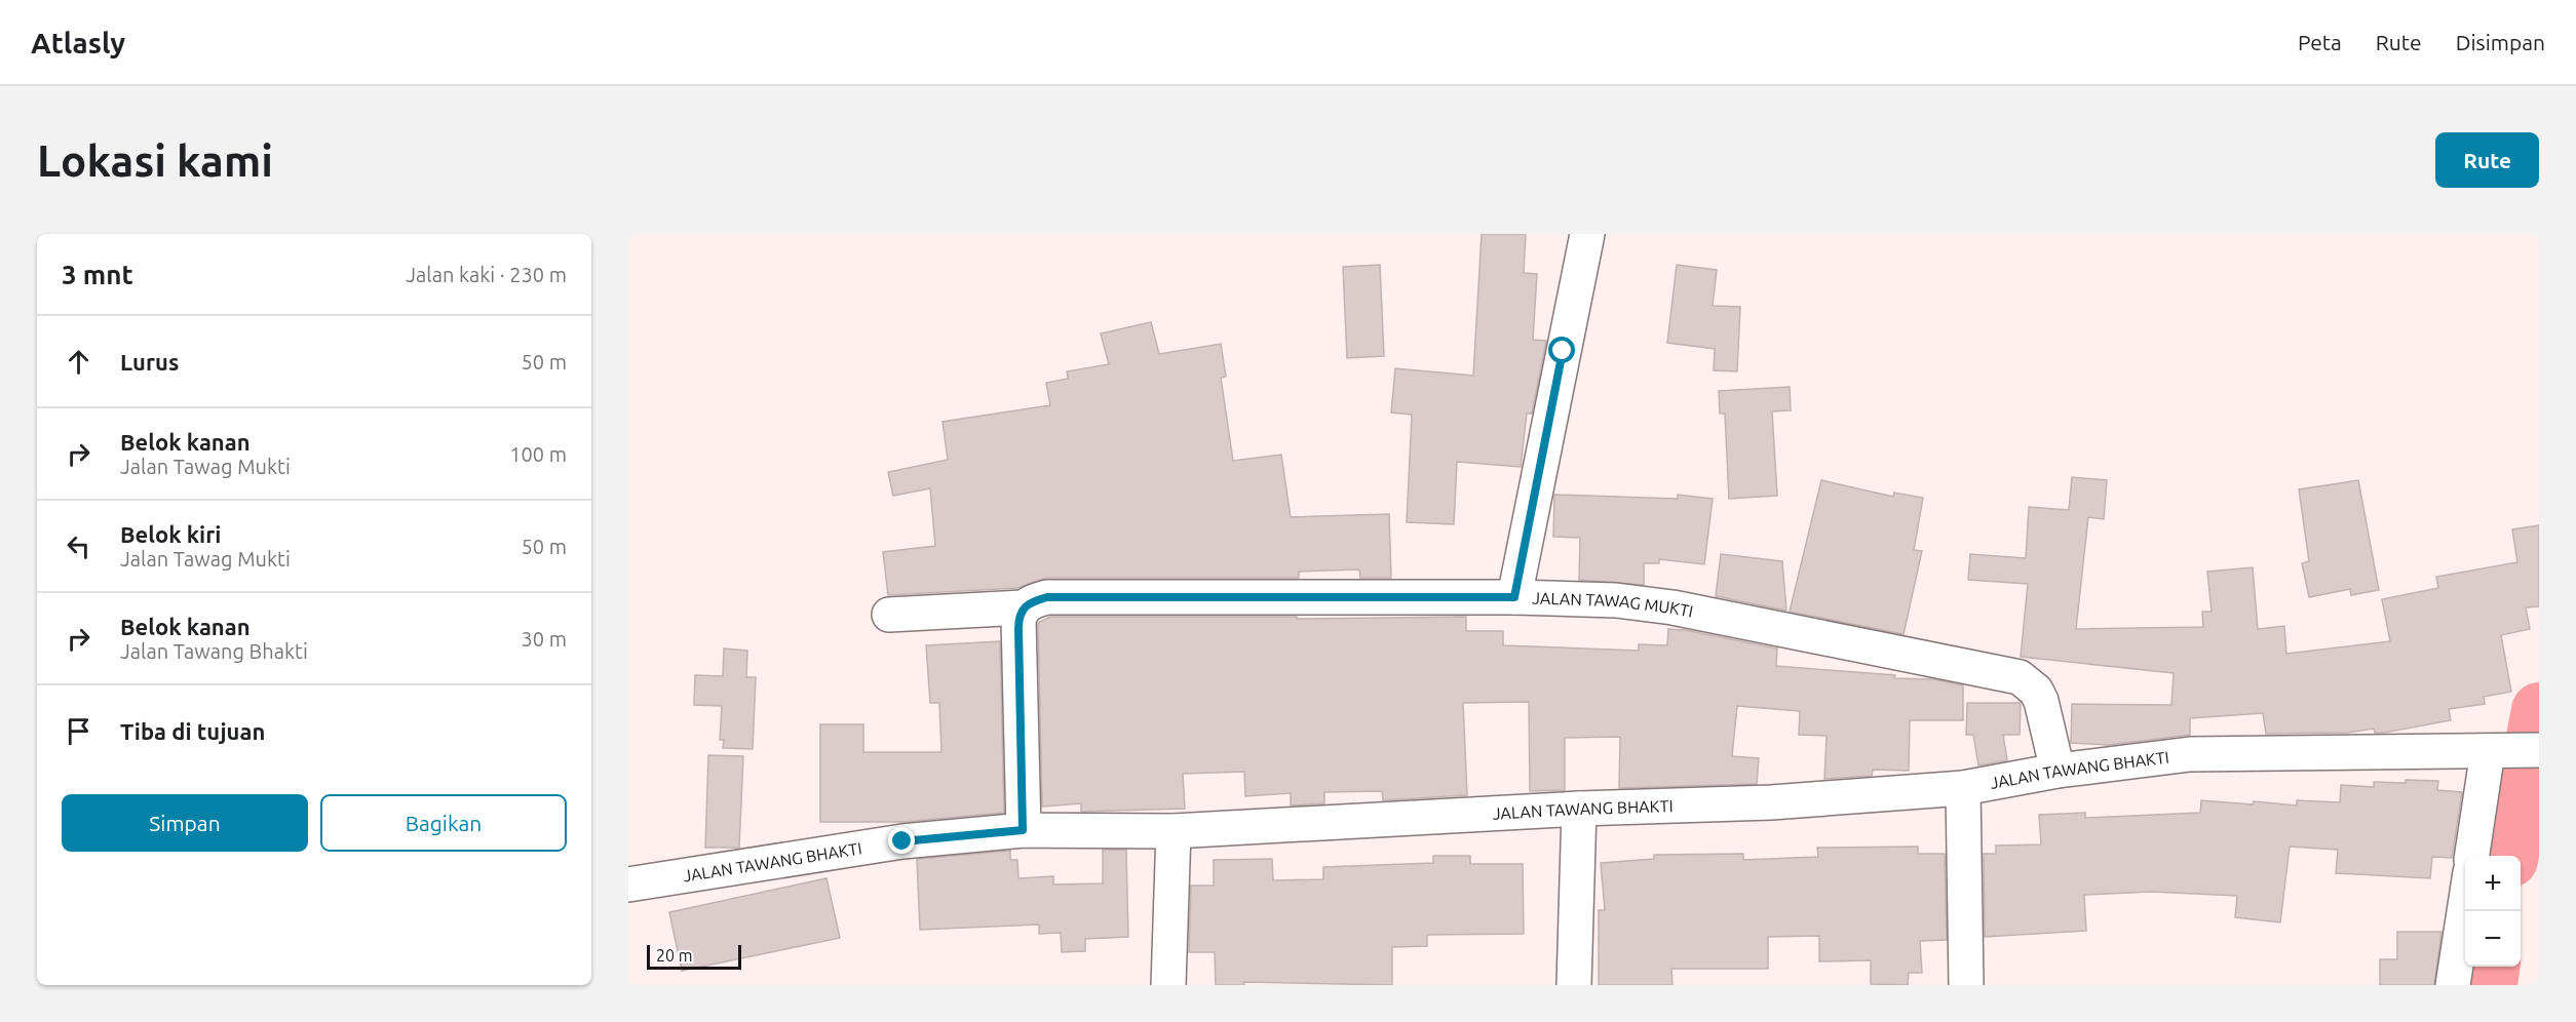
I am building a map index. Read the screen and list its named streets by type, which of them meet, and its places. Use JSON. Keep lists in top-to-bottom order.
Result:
{
  "streets": {
    "street": ["JALAN TAWAG MUKTI", "JALAN TAWANG BHAKTI"]
  },
  "crossings": [
    ["JALAN TAWAG MUKTI", "JALAN TAWANG BHAKTI"]
  ],
  "scale_bar": "20 m",
  "page": {
    "header": "Atlasly",
    "nav": ["Peta", "Rute", "Disimpan"],
    "buttons": [
      "Rute",
      ["Simpan", "Bagikan"]
    ],
    "title": "Lokasi kami",
    "heading": ["3 mnt", "Jalan kaki · 230 m"],
    "list": [
      ["Lurus", "50 m"],
      ["Belok kanan", "Jalan Tawag Mukti", "100 m"],
      ["Belok kiri", "Jalan Tawag Mukti", "50 m"],
      ["Belok kanan", "Jalan Tawang Bhakti", "30 m"],
      "Tiba di tujuan"
    ],
    "map_buttons": ["+", "−"],
    "scale": "20 m"
  }
}
